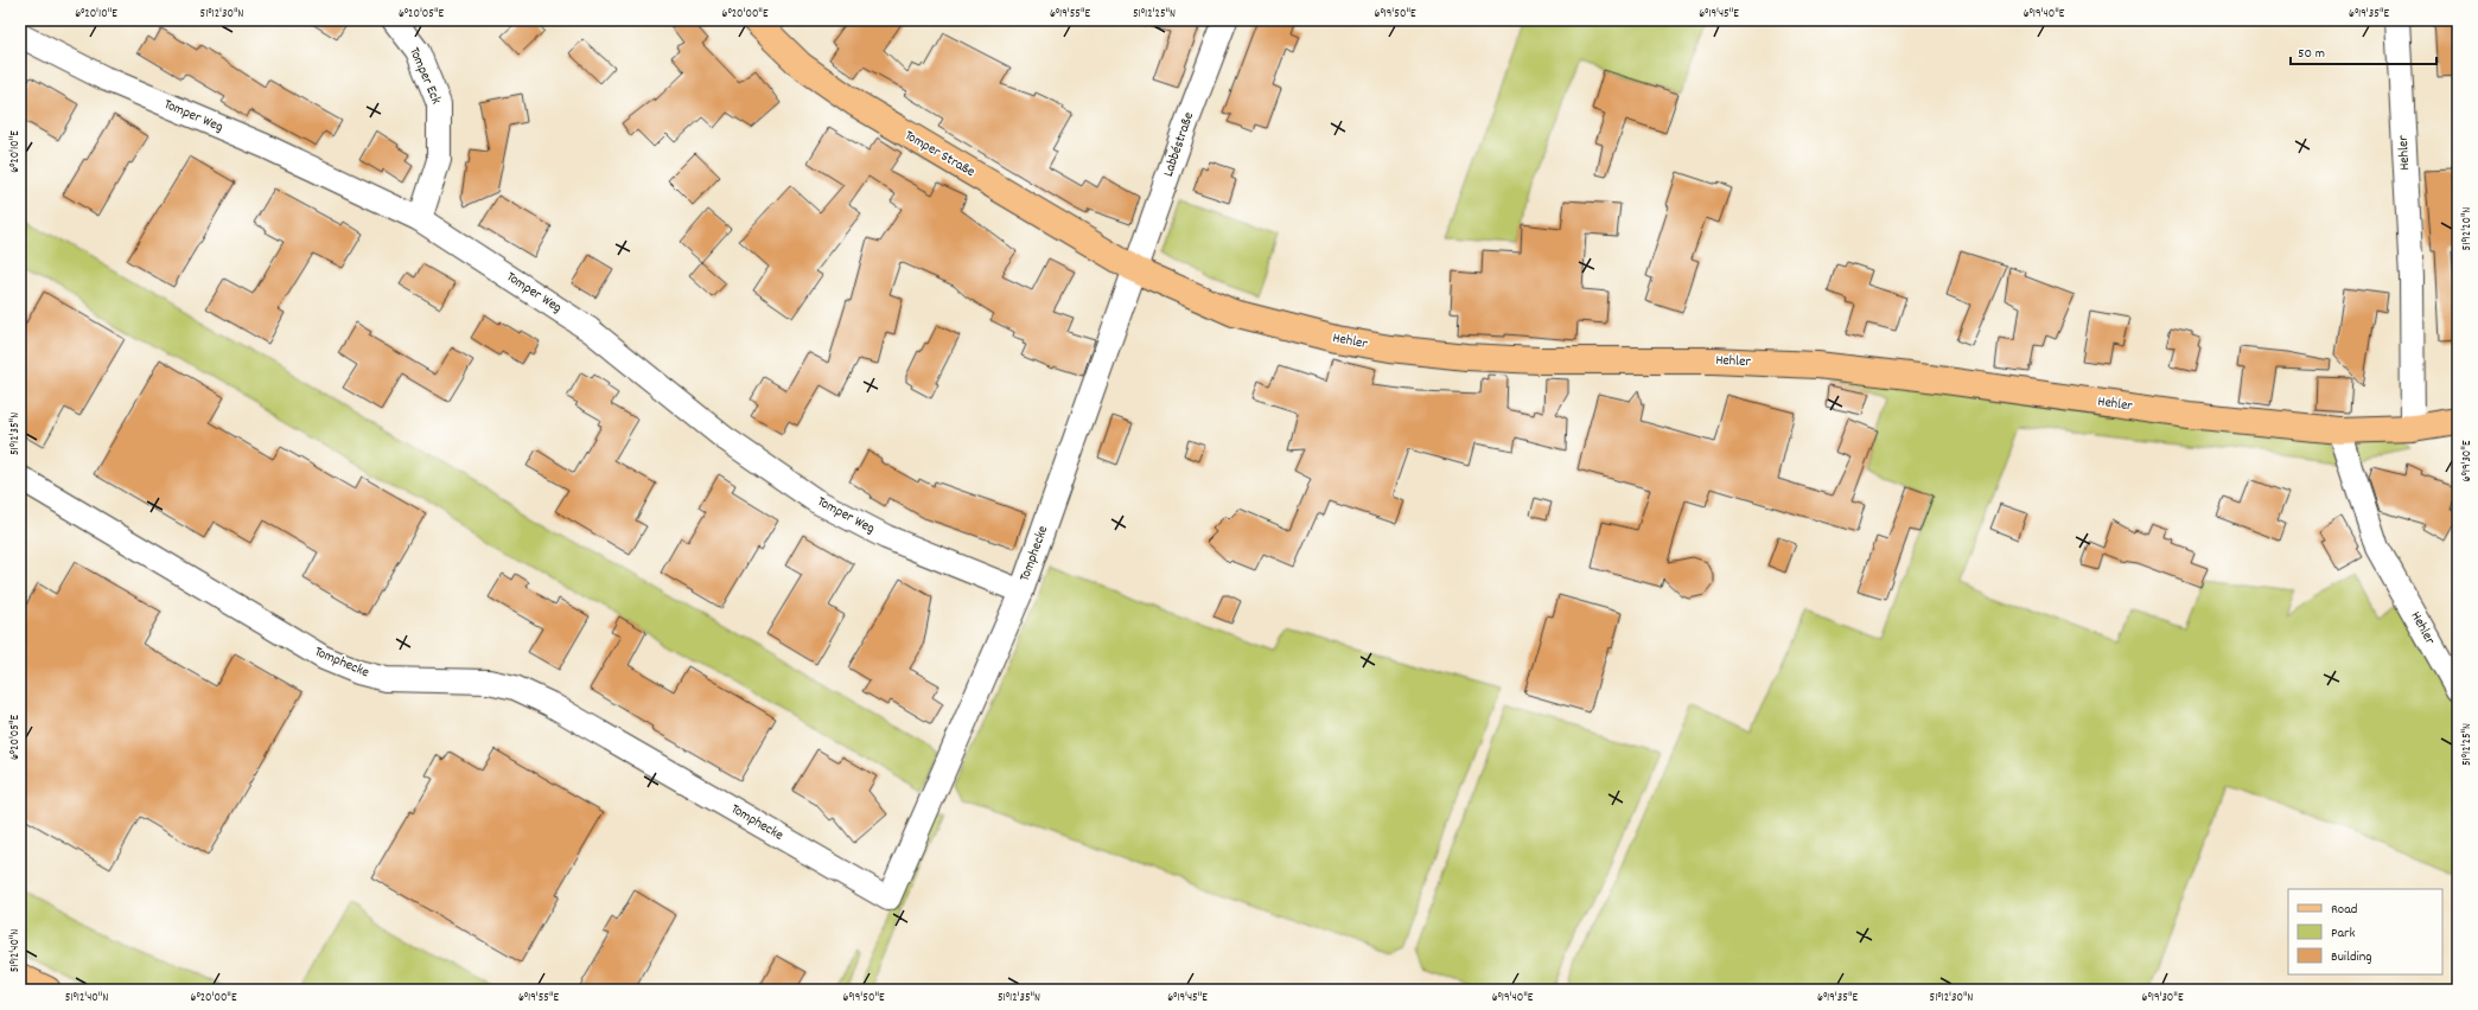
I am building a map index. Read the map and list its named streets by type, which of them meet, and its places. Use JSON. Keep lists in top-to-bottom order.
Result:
{
  "streets": {
    "main road": ["Hehler", "Tomper Straße"],
    "street": [
      "Tomper Eck",
      "Tomper Weg",
      "Labbéstraße",
      "Tomphecke"
    ]
  },
  "crossings": [
    ["Tomper Eck", "Tomper Weg"],
    ["Tomper Weg", "Tomphecke"],
    ["Labbéstraße", "Hehler"],
    ["Labbéstraße", "Tomper Straße"],
    ["Labbéstraße", "Tomphecke"],
    ["Hehler", "Tomper Straße"],
    ["Hehler", "Tomphecke"],
    ["Tomper Straße", "Tomphecke"]
  ],
  "legend": ["Road", "Park", "Building"],
  "scale_bar": "50 m",
  "coordinates": [
    "6°20'10\"E",
    "51°12'30\"N",
    "6°20'05\"E",
    "6°20'00\"E",
    "6°19'55\"E",
    "51°12'25\"N",
    "6°19'50\"E",
    "6°19'45\"E",
    "6°19'40\"E",
    "6°19'35\"E",
    "51°12'20\"N",
    "51°12'35\"N",
    "6°19'30\"E",
    "51°12'40\"N"
  ]
}
